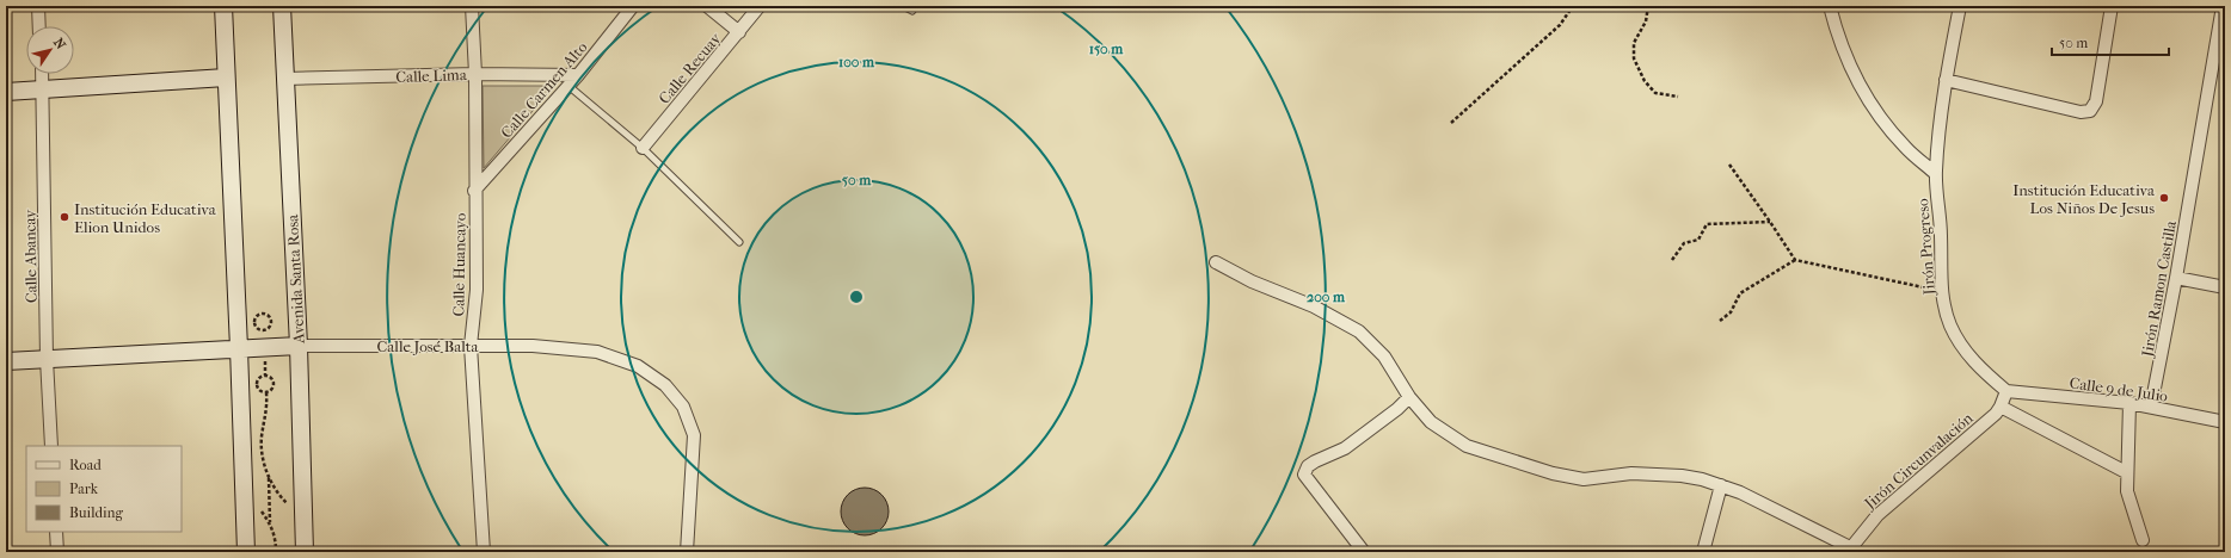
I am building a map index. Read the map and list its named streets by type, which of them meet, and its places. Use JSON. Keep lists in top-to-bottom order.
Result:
{
  "streets": {
    "street": [
      "Calle Recuay",
      "Calle Lima",
      "Calle Carmen Alto",
      "Jirón Progreso",
      "Calle Abancay",
      "Calle Huancayo",
      "Avenida Santa Rosa",
      "Jirón Ramon Castilla",
      "Calle José Balta",
      "Calle 9 de Julio",
      "Jirón Circunvalación"
    ]
  },
  "crossings": [
    ["Calle Lima", "Calle Carmen Alto"],
    ["Calle Lima", "Calle Huancayo"],
    ["Calle Lima", "Avenida Santa Rosa"],
    ["Calle Carmen Alto", "Calle Huancayo"],
    ["Jirón Progreso", "Calle 9 de Julio"],
    ["Calle Abancay", "Calle José Balta"],
    ["Calle Huancayo", "Calle José Balta"],
    ["Avenida Santa Rosa", "Calle José Balta"],
    ["Jirón Ramon Castilla", "Calle 9 de Julio"]
  ],
  "places": ["Institución Educativa Los Niños De Jesus", "Institución Educativa Elion Unidos"],
  "legend": ["Road", "Park", "Building"],
  "scale_bar": "50 m",
  "north": "top right",
  "rings": [
    "150 m",
    "100 m",
    "50 m",
    "200 m"
  ]
}
